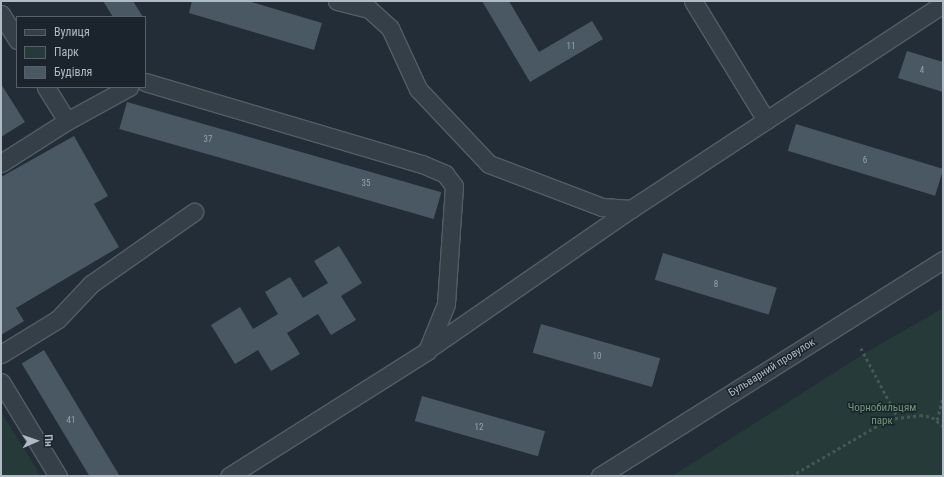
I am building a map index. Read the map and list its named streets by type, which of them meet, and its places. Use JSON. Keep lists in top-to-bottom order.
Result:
{
  "streets": {
    "street": ["Бульварний провулок"]
  },
  "parks": ["Чорнобильцям парк"],
  "house_numbers": [
    "11",
    "4",
    "37",
    "6",
    "35",
    "8",
    "10",
    "41",
    "12"
  ],
  "legend": ["Вулиця", "Парк", "Будівля"],
  "north": "right"
}
